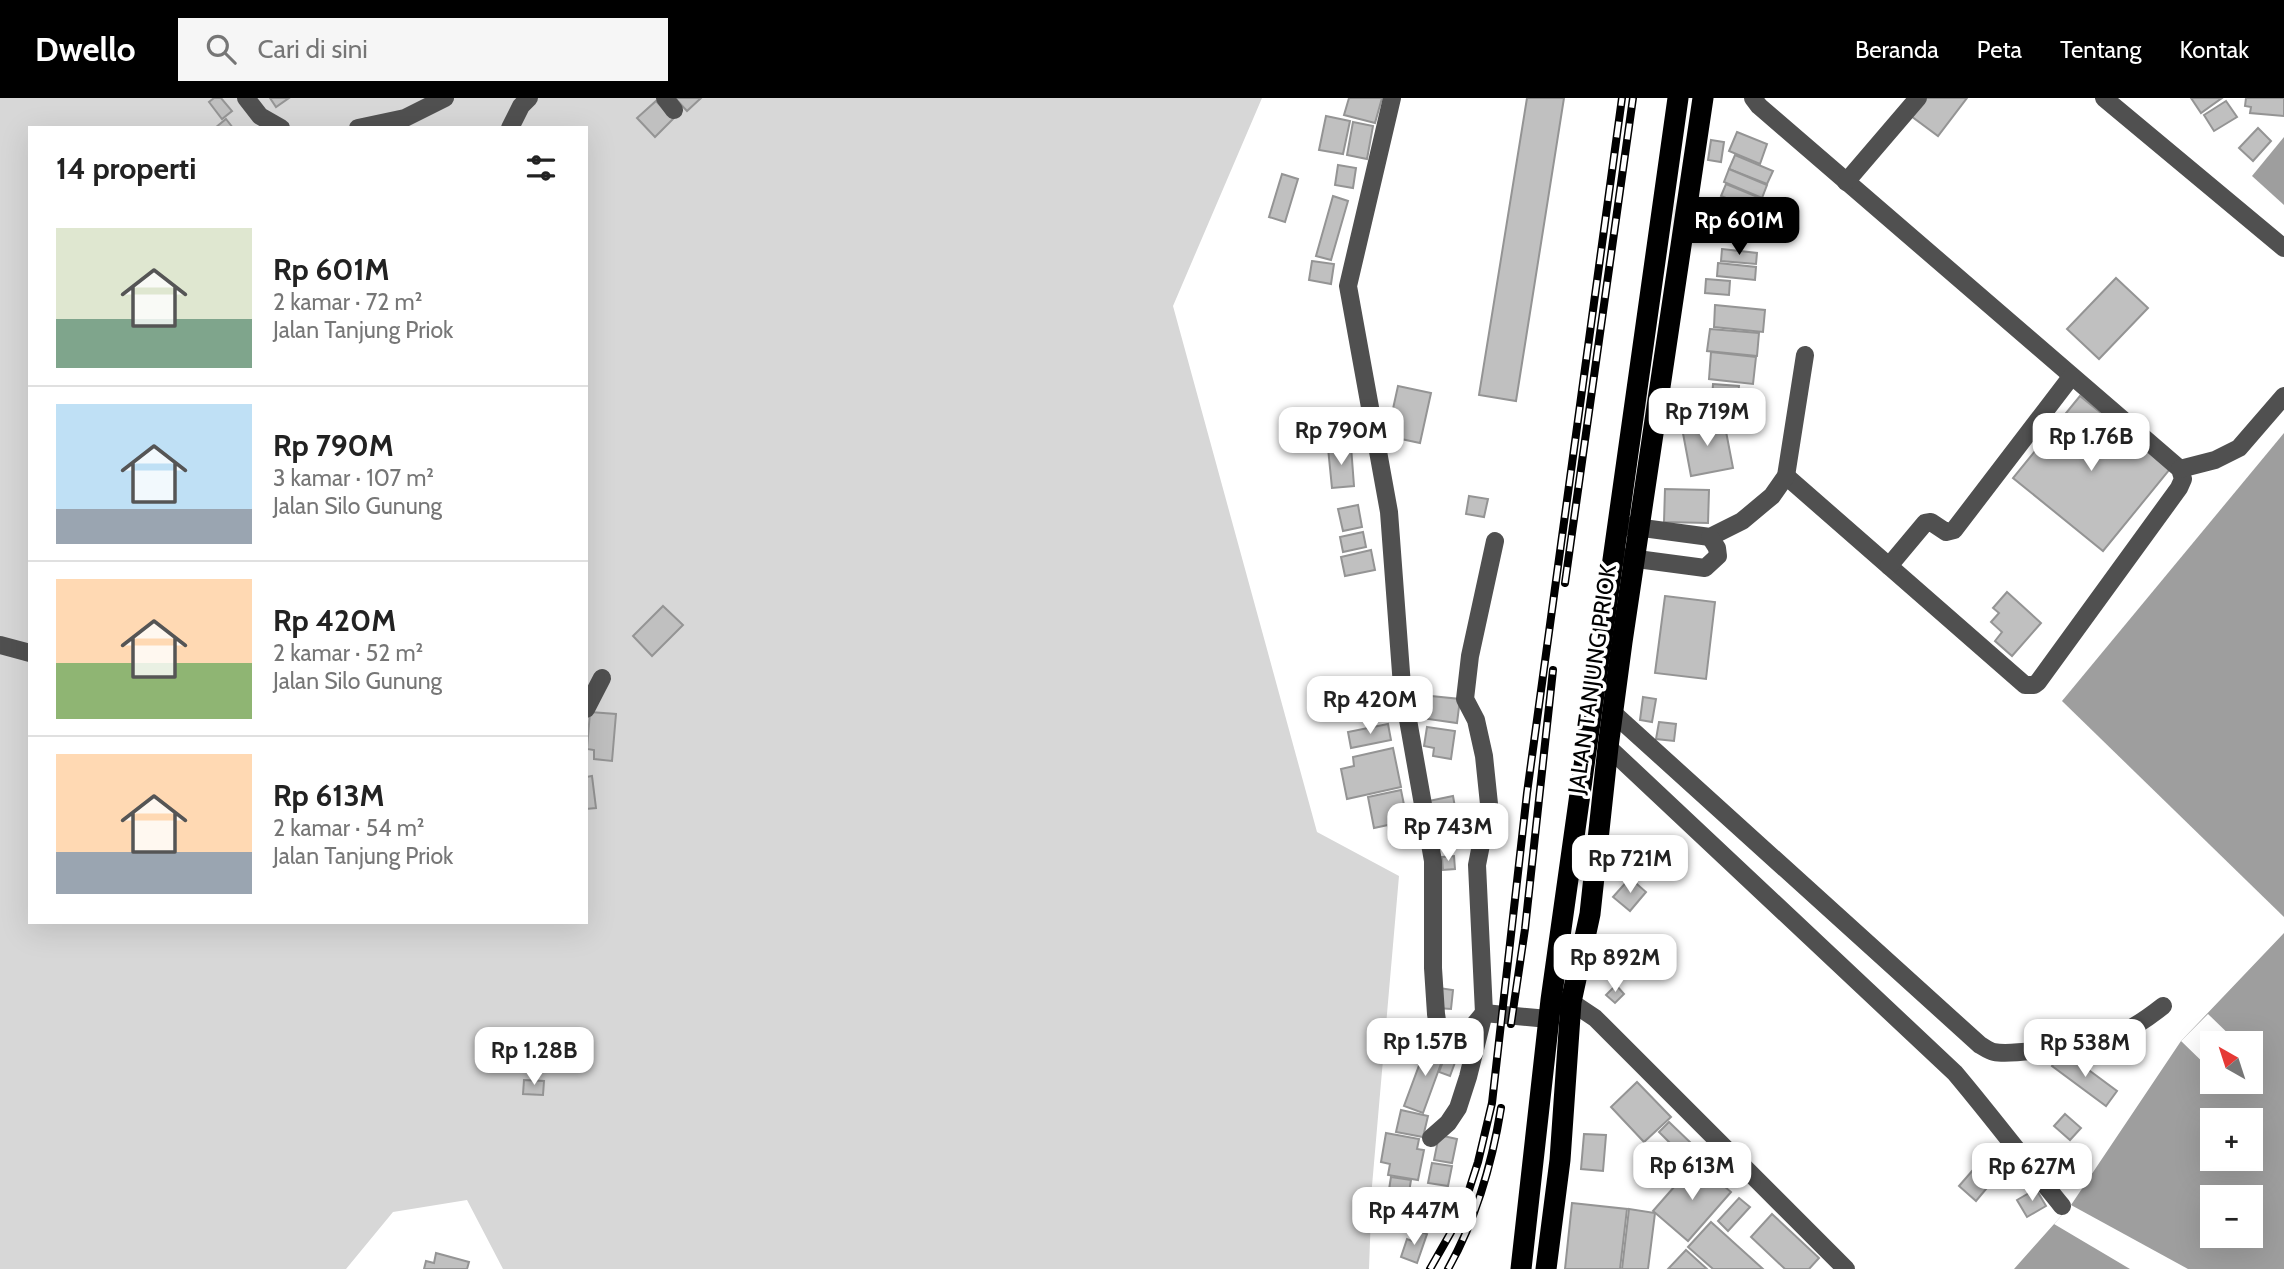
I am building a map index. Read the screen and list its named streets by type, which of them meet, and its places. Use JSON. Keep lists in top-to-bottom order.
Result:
{
  "streets": {
    "highway": ["JALAN TANJUNG PRIOK"]
  },
  "north": "top left",
  "page": {
    "header": "Dwello",
    "search": "Cari di sini",
    "nav": [
      "Beranda",
      "Peta",
      "Tentang",
      "Kontak"
    ],
    "heading": "14 properti",
    "price": [
      "Rp 601M",
      "Rp 719M",
      "Rp 790M",
      "Rp 1.76B",
      "Rp 420M",
      "Rp 743M",
      "Rp 721M",
      "Rp 892M",
      "Rp 1.57B",
      "Rp 538M",
      "Rp 1.28B",
      "Rp 613M",
      "Rp 627M",
      "Rp 447M"
    ],
    "list": [
      {
        "name": "Rp 601M",
        "note": "2 kamar · 72 m² · Jalan Tanjung Priok"
      },
      {
        "name": "Rp 790M",
        "note": "3 kamar · 107 m² · Jalan Silo Gunung"
      },
      {
        "name": "Rp 420M",
        "note": "2 kamar · 52 m² · Jalan Silo Gunung"
      },
      {
        "name": "Rp 613M",
        "note": "2 kamar · 54 m² · Jalan Tanjung Priok"
      }
    ],
    "map_buttons": ["+", "−"]
  }
}
